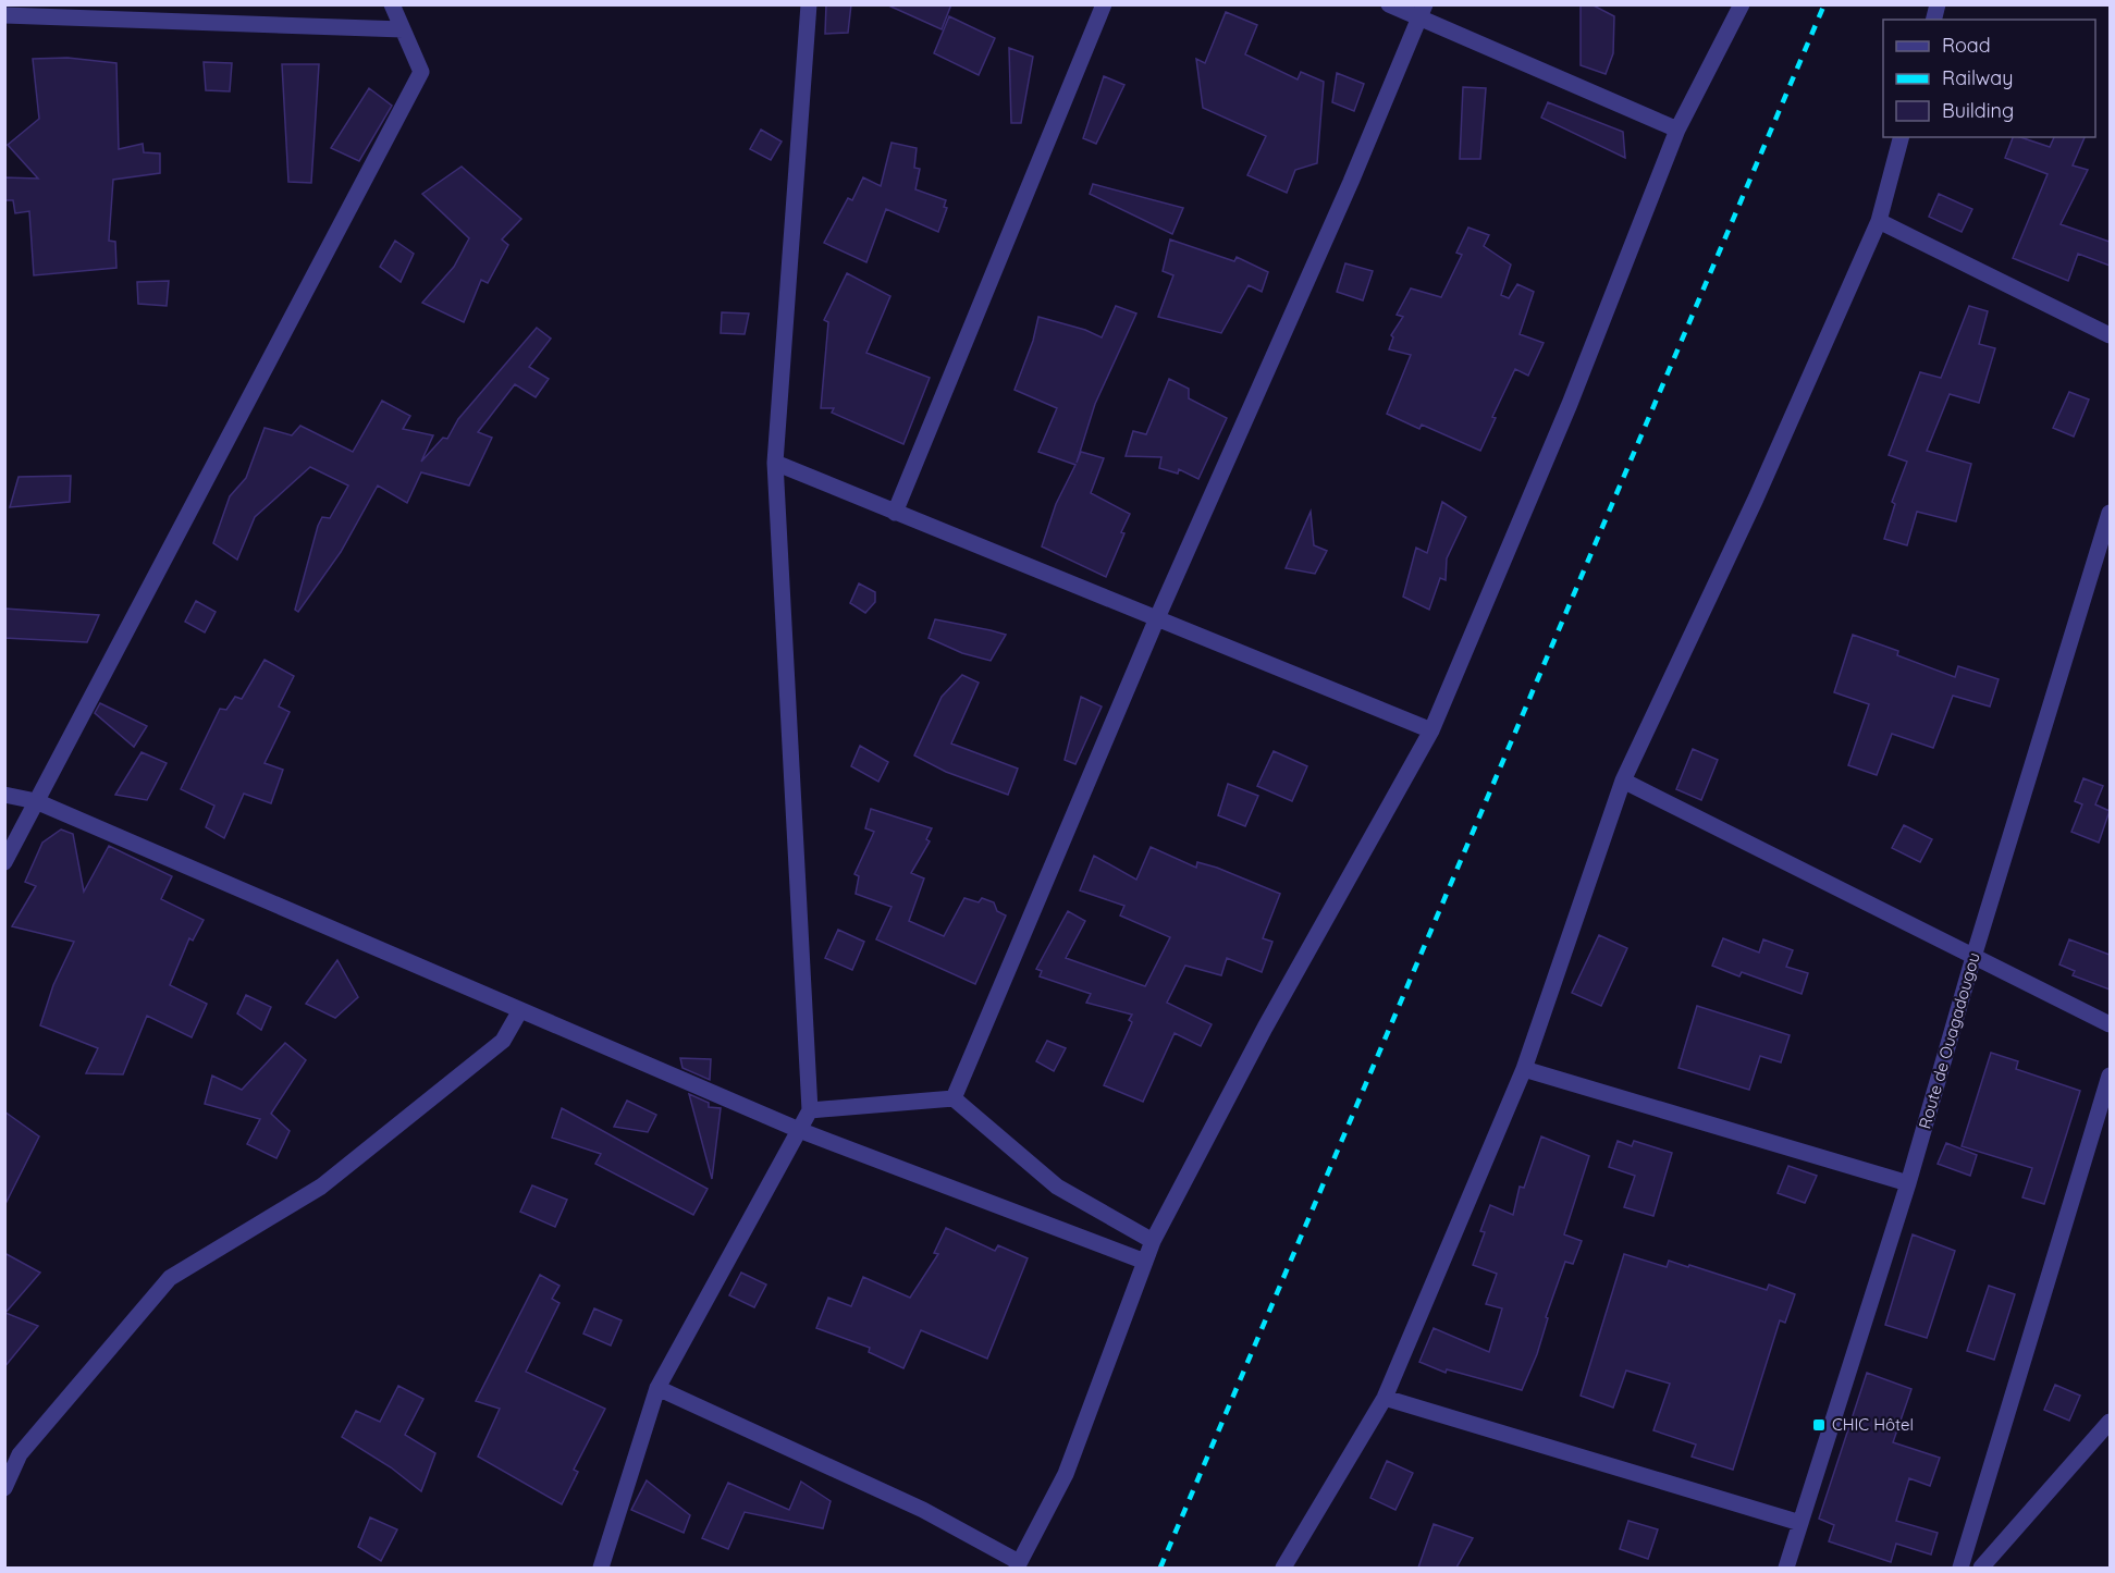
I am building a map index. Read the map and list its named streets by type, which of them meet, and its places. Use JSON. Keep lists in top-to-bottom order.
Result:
{
  "streets": {
    "street": ["Route de Ouagadougou"]
  },
  "places": {
    "transit": ["CHIC Hôtel"]
  },
  "legend": ["Road", "Railway", "Building"]
}
